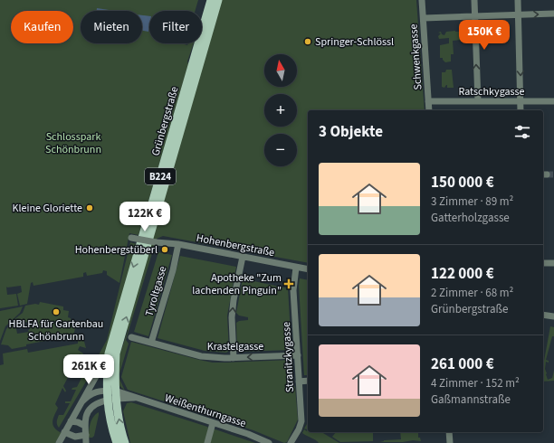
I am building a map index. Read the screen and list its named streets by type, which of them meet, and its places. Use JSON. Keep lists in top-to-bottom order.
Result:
{
  "streets": {
    "main road": ["Grünbergstraße", "B224"],
    "street": [
      "Schwenkgasse",
      "Ratschkygasse",
      "Hohenbergstraße",
      "Tyroltgasse",
      "Krastelgasse",
      "Stranitzkygasse",
      "Weißenthurngasse"
    ]
  },
  "crossings": [
    ["Schwenkgasse", "Ratschkygasse"],
    ["Grünbergstraße", "B224"],
    ["B224", "Weißenthurngasse"],
    ["Hohenbergstraße", "Tyroltgasse"],
    ["Hohenbergstraße", "Stranitzkygasse"],
    ["Tyroltgasse", "Krastelgasse"],
    ["Krastelgasse", "Stranitzkygasse"]
  ],
  "one_way": ["Krastelgasse"],
  "parks": ["Schlosspark Schönbrunn"],
  "places": {
    "other": [
      "Springer-Schlössl",
      "Kleine Gloriette",
      "Hohenbergstüberl",
      "HBLFA für Gartenbau Schönbrunn"
    ],
    "health": ["Apotheke \"Zum lachenden Pinguin\""]
  },
  "north": "top",
  "page": {
    "chip": ["Kaufen", "Mieten", "Filter"],
    "price": ["150K €", "122K €", "261K €"],
    "map_buttons": ["+", "−"],
    "heading": "3 Objekte",
    "list": [
      {
        "name": "150 000 €",
        "note": "3 Zimmer · 89 m² · Gatterholzgasse"
      },
      {
        "name": "122 000 €",
        "note": "2 Zimmer · 68 m² · Grünbergstraße"
      },
      {
        "name": "261 000 €",
        "note": "4 Zimmer · 152 m² · Gaßmannstraße"
      }
    ]
  }
}
